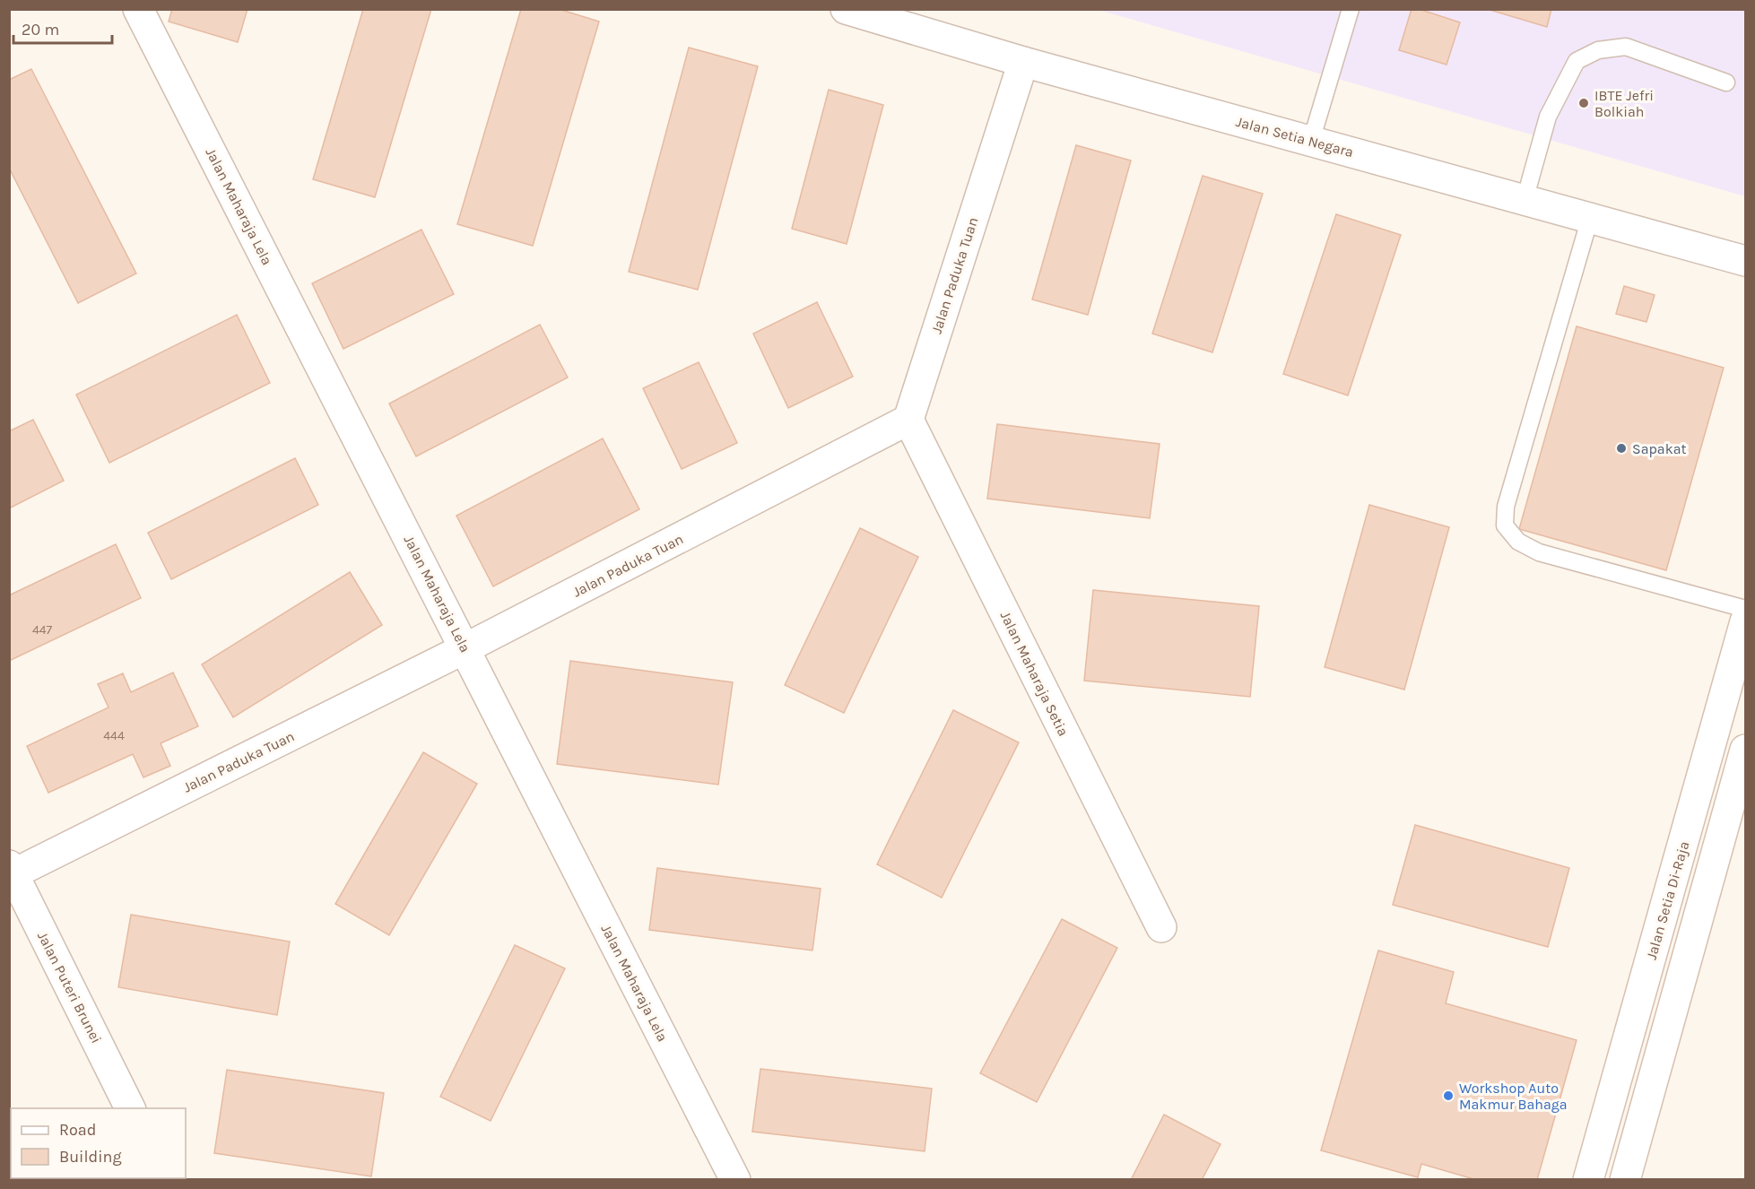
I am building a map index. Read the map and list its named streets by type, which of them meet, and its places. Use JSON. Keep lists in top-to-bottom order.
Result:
{
  "streets": {
    "street": [
      "Jalan Setia Negara",
      "Jalan Maharaja Lela",
      "Jalan Paduka Tuan",
      "Jalan Maharaja Setia",
      "Jalan Setia Di-Raja",
      "Jalan Puteri Brunei"
    ]
  },
  "crossings": [
    ["Jalan Setia Negara", "Jalan Paduka Tuan"],
    ["Jalan Maharaja Lela", "Jalan Paduka Tuan"],
    ["Jalan Paduka Tuan", "Jalan Maharaja Setia"],
    ["Jalan Paduka Tuan", "Jalan Puteri Brunei"]
  ],
  "places": ["IBTE Jefri Bolkiah", "Sapakat", "Workshop Auto Makmur Bahaga"],
  "house_numbers": ["447", "444"],
  "legend": ["Road", "Building"],
  "scale_bar": "20 m"
}
